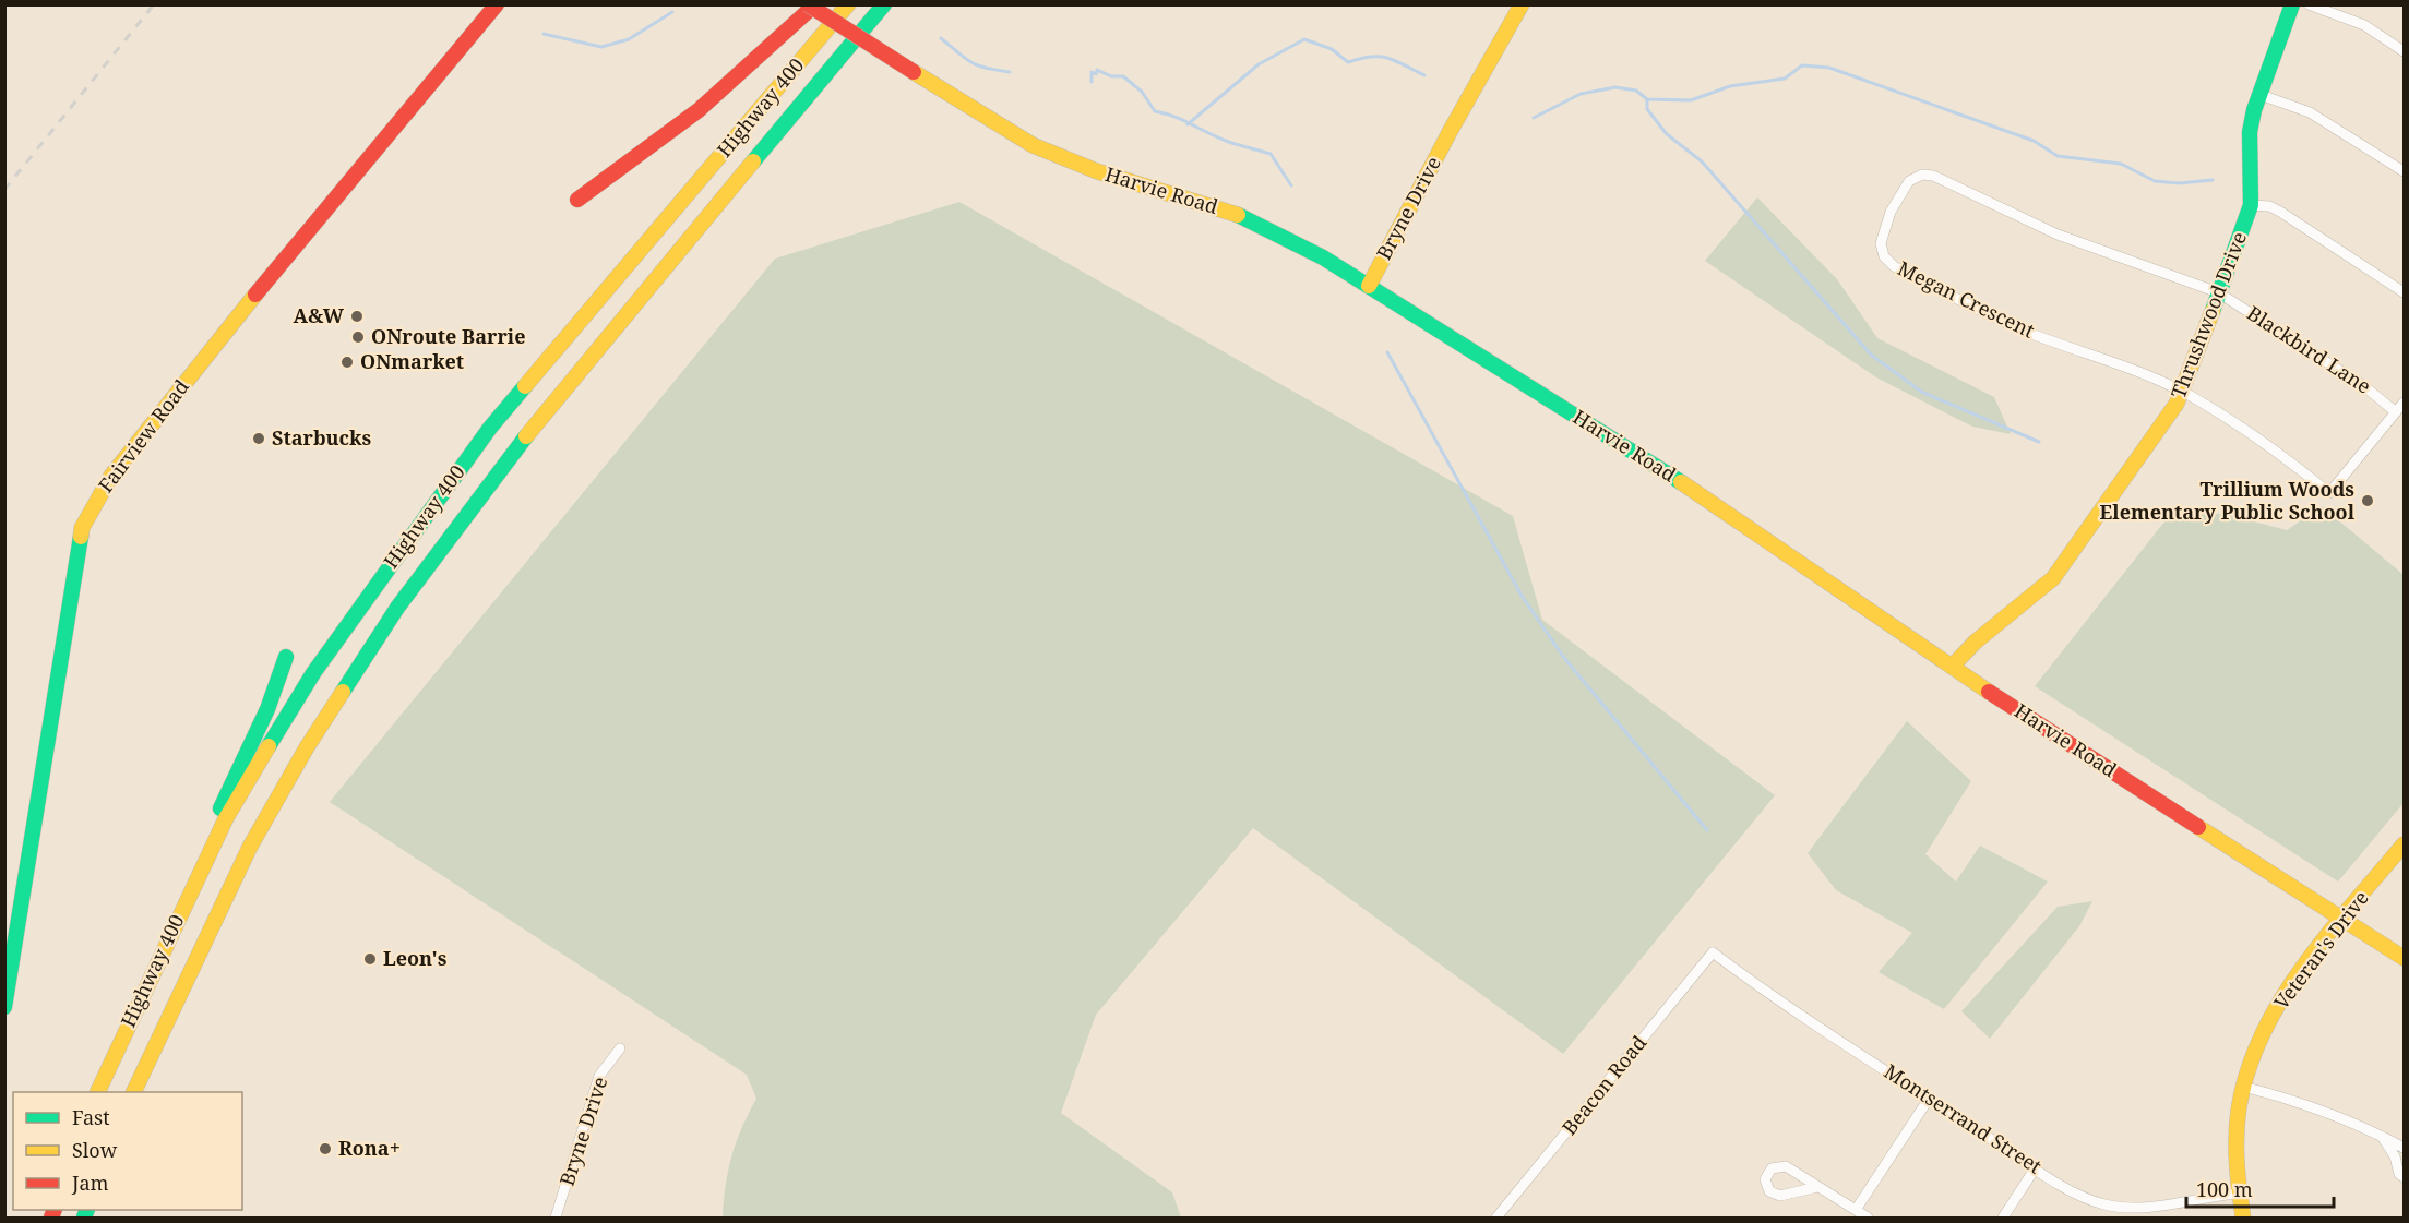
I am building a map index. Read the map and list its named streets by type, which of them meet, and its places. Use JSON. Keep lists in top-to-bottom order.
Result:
{
  "streets": {
    "main road": [
      "Highway 400",
      "Harvie Road",
      "Bryne Drive",
      "Thrushwood Drive",
      "Fairview Road",
      "Veteran's Drive"
    ],
    "street": [
      "Megan Crescent",
      "Blackbird Lane",
      "Beacon Road",
      "Montserrand Street"
    ]
  },
  "crossings": [
    ["Harvie Road", "Bryne Drive"],
    ["Harvie Road", "Thrushwood Drive"],
    ["Harvie Road", "Veteran's Drive"],
    ["Megan Crescent", "Thrushwood Drive"],
    ["Megan Crescent", "Blackbird Lane"],
    ["Thrushwood Drive", "Blackbird Lane"],
    ["Veteran's Drive", "Montserrand Street"],
    ["Beacon Road", "Montserrand Street"]
  ],
  "places": [
    "A&W",
    "ONroute Barrie",
    "ONmarket",
    "Starbucks",
    "Trillium Woods Elementary Public School",
    "Leon's",
    "Rona+"
  ],
  "legend": ["Fast", "Slow", "Jam"],
  "scale_bar": "100 m"
}
